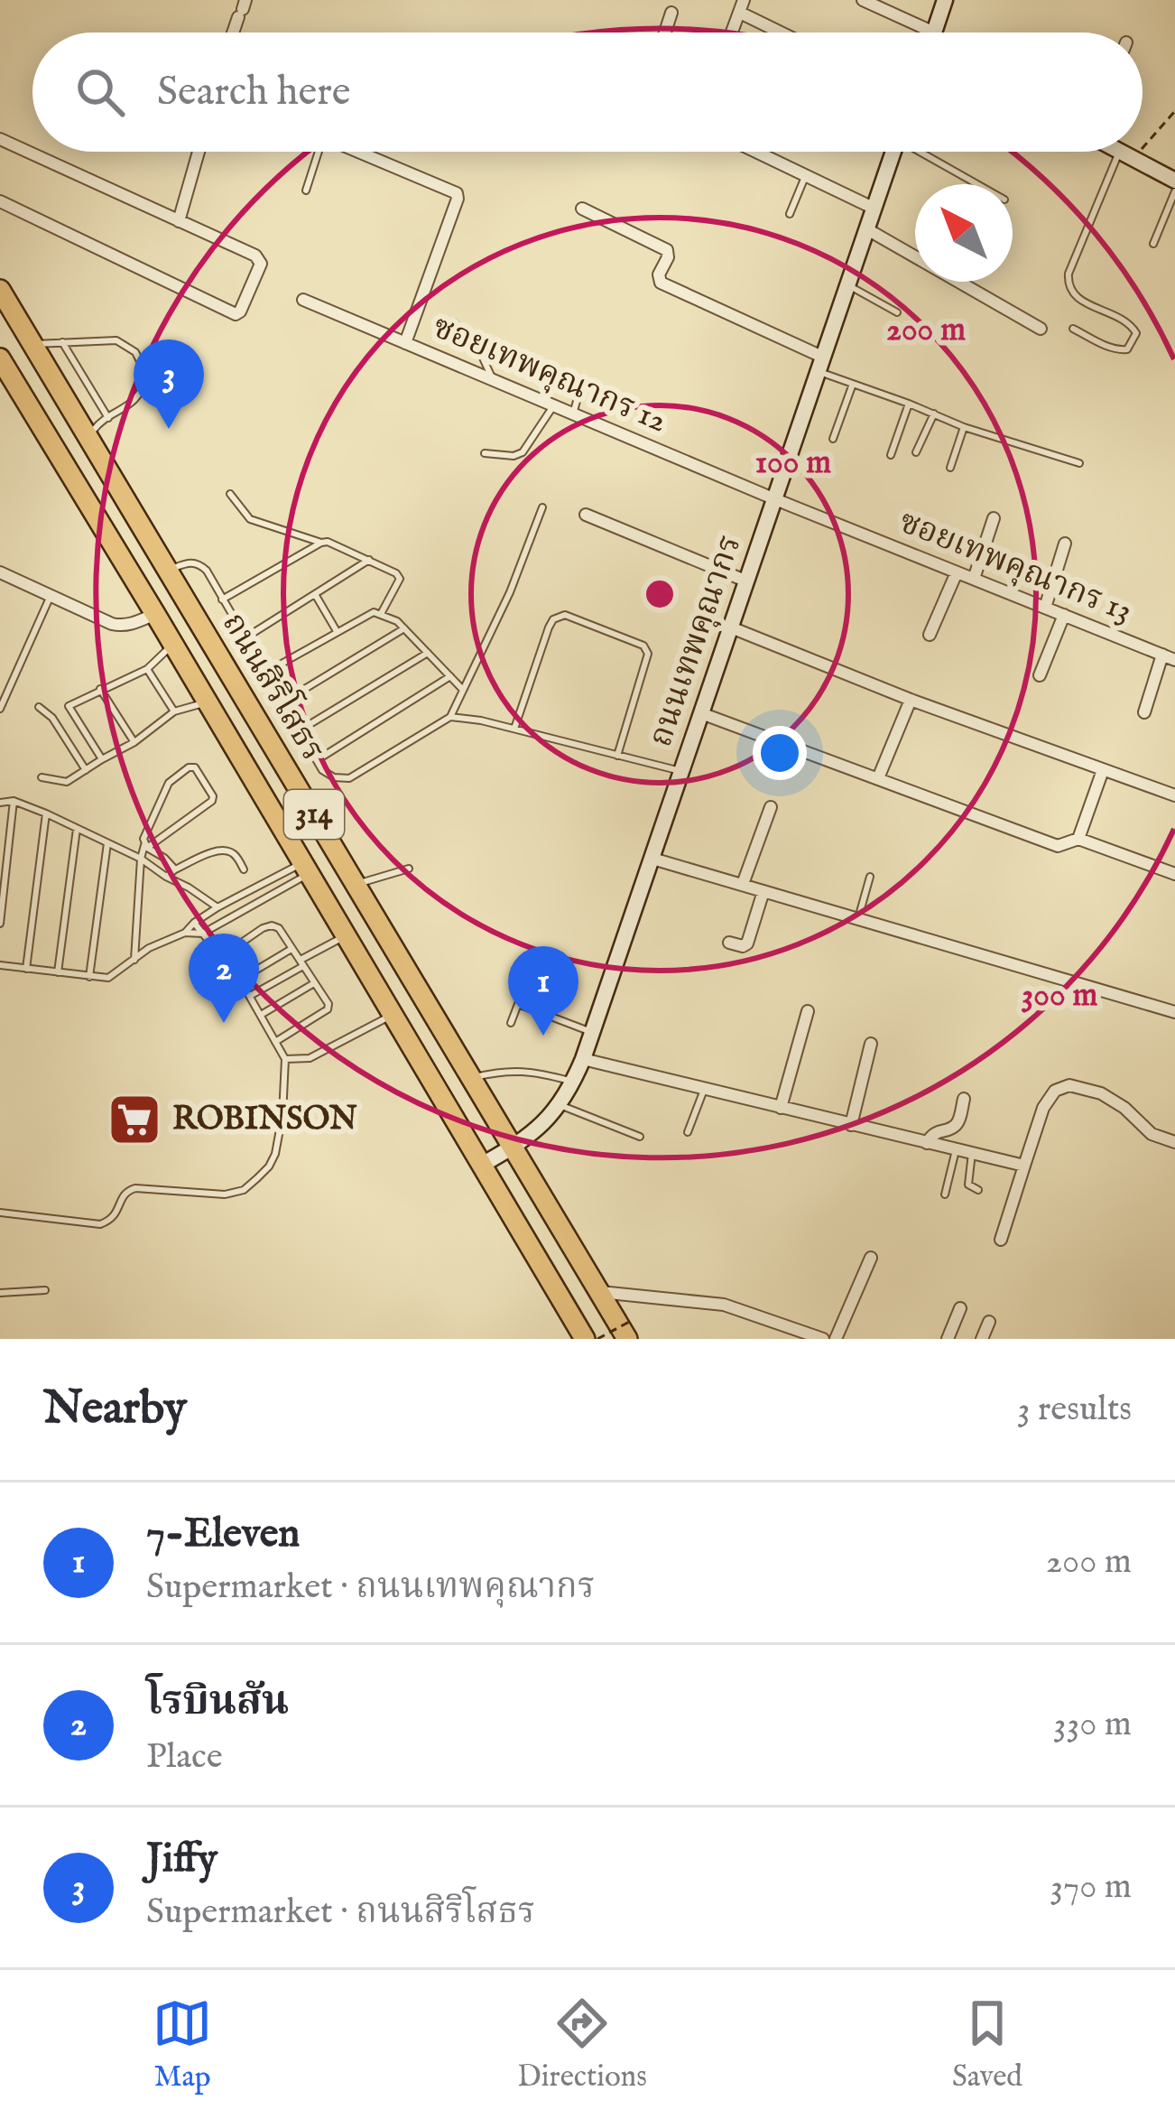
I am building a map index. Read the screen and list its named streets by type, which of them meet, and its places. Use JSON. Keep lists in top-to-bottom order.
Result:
{
  "streets": {
    "highway": ["ถนนสิริโสธร", "314"],
    "main road": ["ถนนเทพคุณากร"],
    "street": ["ซอยเทพคุณากร 12", "ซอยเทพคุณากร 13"]
  },
  "crossings": [
    ["ซอยเทพคุณากร 12", "ซอยเทพคุณากร 13"],
    ["ซอยเทพคุณากร 12", "ถนนเทพคุณากร"],
    ["ซอยเทพคุณากร 13", "ถนนเทพคุณากร"],
    ["ถนนเทพคุณากร", "ถนนสิริโสธร"]
  ],
  "places": {
    "supermarket": ["ROBINSON"]
  },
  "north": "top left",
  "page": {
    "search": "Search here",
    "pins": ["3", "2", "1"],
    "heading": ["Nearby", "3 results"],
    "list": [
      {
        "mark": "1",
        "name": "7-Eleven",
        "note": "Supermarket · ถนนเทพคุณากร",
        "value": "200 m"
      },
      {
        "mark": "2",
        "name": "โรบินสัน",
        "note": "Place",
        "value": "330 m"
      },
      {
        "mark": "3",
        "name": "Jiffy",
        "note": "Supermarket · ถนนสิริโสธร",
        "value": "370 m"
      }
    ],
    "nav": ["Map", "Directions", "Saved"]
  },
  "rings": ["200 m", "100 m", "300 m"]
}
